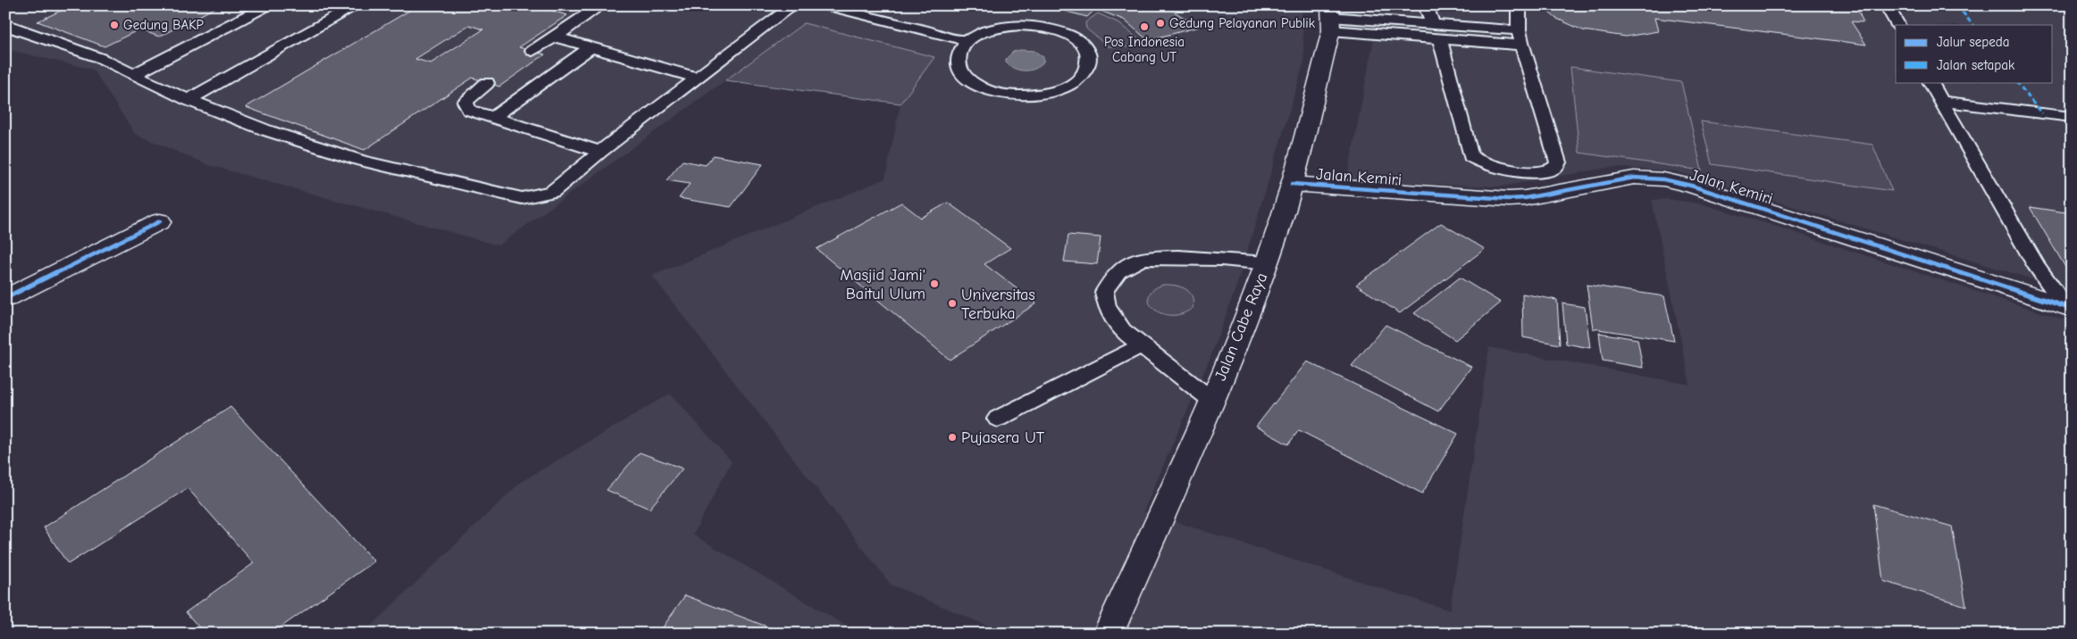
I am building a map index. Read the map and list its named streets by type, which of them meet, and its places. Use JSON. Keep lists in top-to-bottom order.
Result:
{
  "streets": {
    "main road": ["Jalan Kemiri", "Jalan Cabe Raya"]
  },
  "crossings": [
    ["Jalan Kemiri", "Jalan Cabe Raya"]
  ],
  "places": [
    "Gedung Pelayanan Publik",
    "Gedung BAKP",
    "Pos Indonesia Cabang UT",
    "Masjid Jami' Baitul Ulum",
    "Universitas Terbuka",
    "Pujasera UT"
  ],
  "legend": ["Jalur sepeda", "Jalan setapak"]
}
